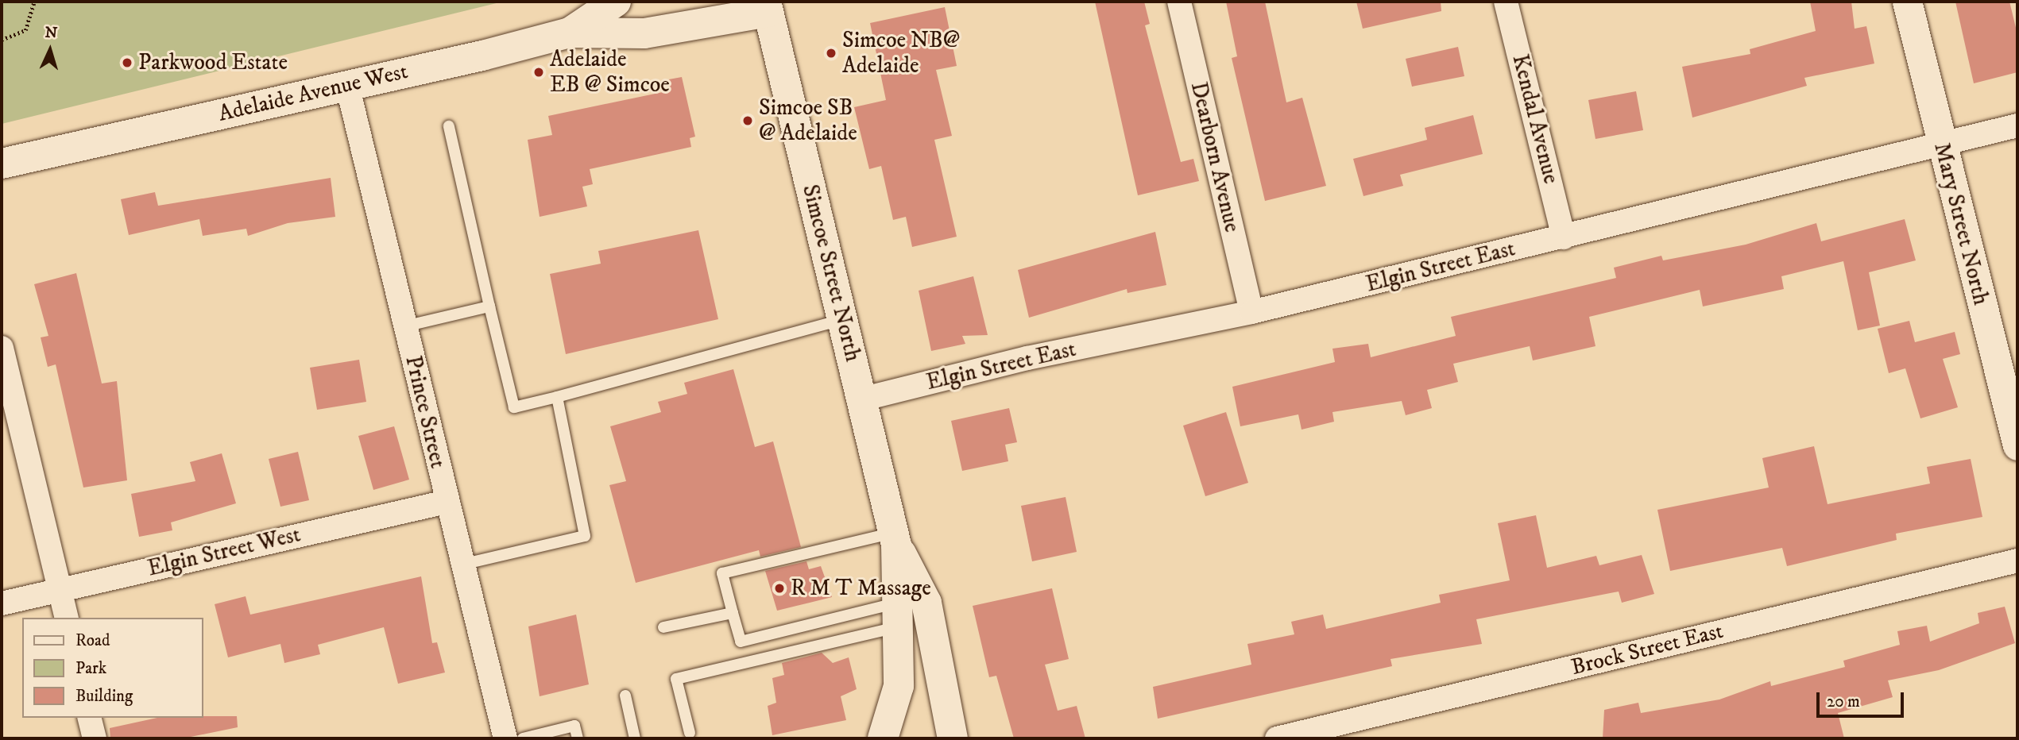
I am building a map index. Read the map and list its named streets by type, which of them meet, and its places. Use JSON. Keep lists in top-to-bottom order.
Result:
{
  "streets": {
    "main road": ["Adelaide Avenue West", "Simcoe Street North"],
    "street": [
      "Kendal Avenue",
      "Dearborn Avenue",
      "Mary Street North",
      "Elgin Street East",
      "Prince Street",
      "Elgin Street West",
      "Brock Street East"
    ]
  },
  "crossings": [
    ["Adelaide Avenue West", "Prince Street"],
    ["Kendal Avenue", "Elgin Street East"],
    ["Dearborn Avenue", "Elgin Street East"],
    ["Mary Street North", "Elgin Street East"],
    ["Elgin Street East", "Simcoe Street North"],
    ["Prince Street", "Elgin Street West"]
  ],
  "places": [
    "Simcoe NB@ Adelaide",
    "Parkwood Estate",
    "Adelaide EB @ Simcoe",
    "Simcoe SB @ Adelaide",
    "R M T Massage"
  ],
  "legend": ["Road", "Park", "Building"],
  "scale_bar": "20 m",
  "north": "top"
}
